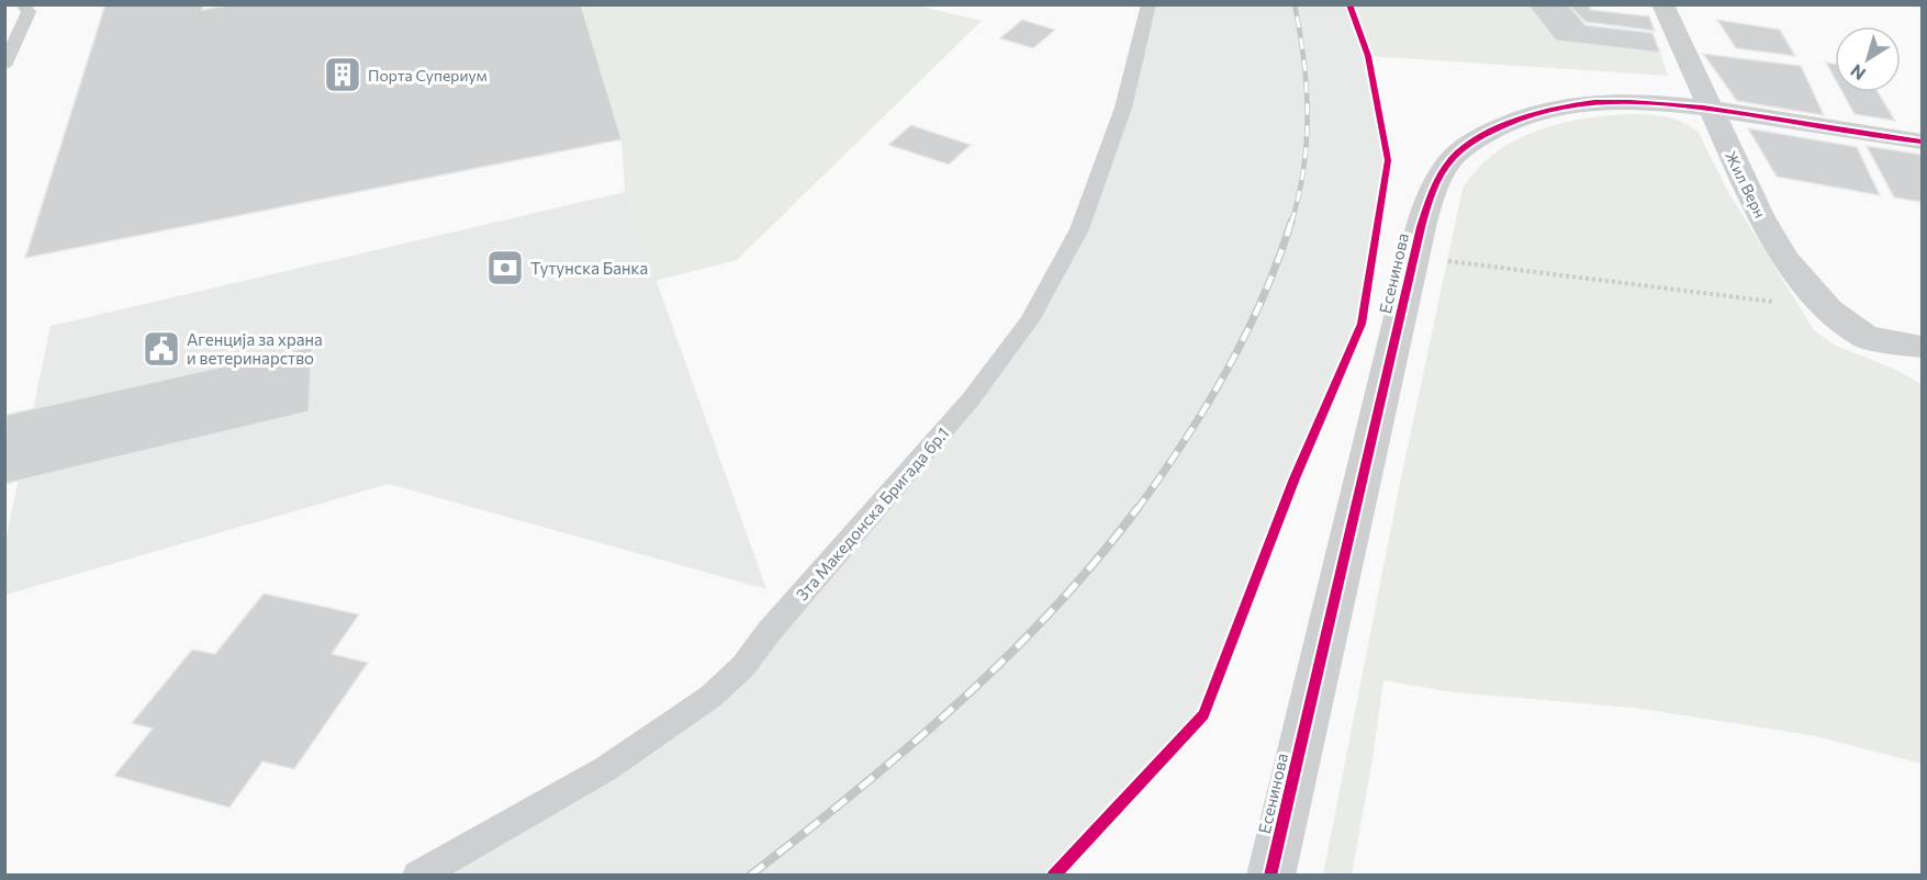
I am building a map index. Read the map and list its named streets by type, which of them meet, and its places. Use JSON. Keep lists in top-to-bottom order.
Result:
{
  "streets": {
    "street": ["Жил Верн", "Есенинова"],
    "lane": ["3та Македонска Бригада бр.1"]
  },
  "crossings": [
    ["Жил Верн", "Есенинова"]
  ],
  "places": {
    "building": ["Порта Супериум"],
    "bank": ["Тутунска Банка"],
    "public building": ["Агенција за храна и ветеринарство"]
  },
  "north": "bottom left"
}
